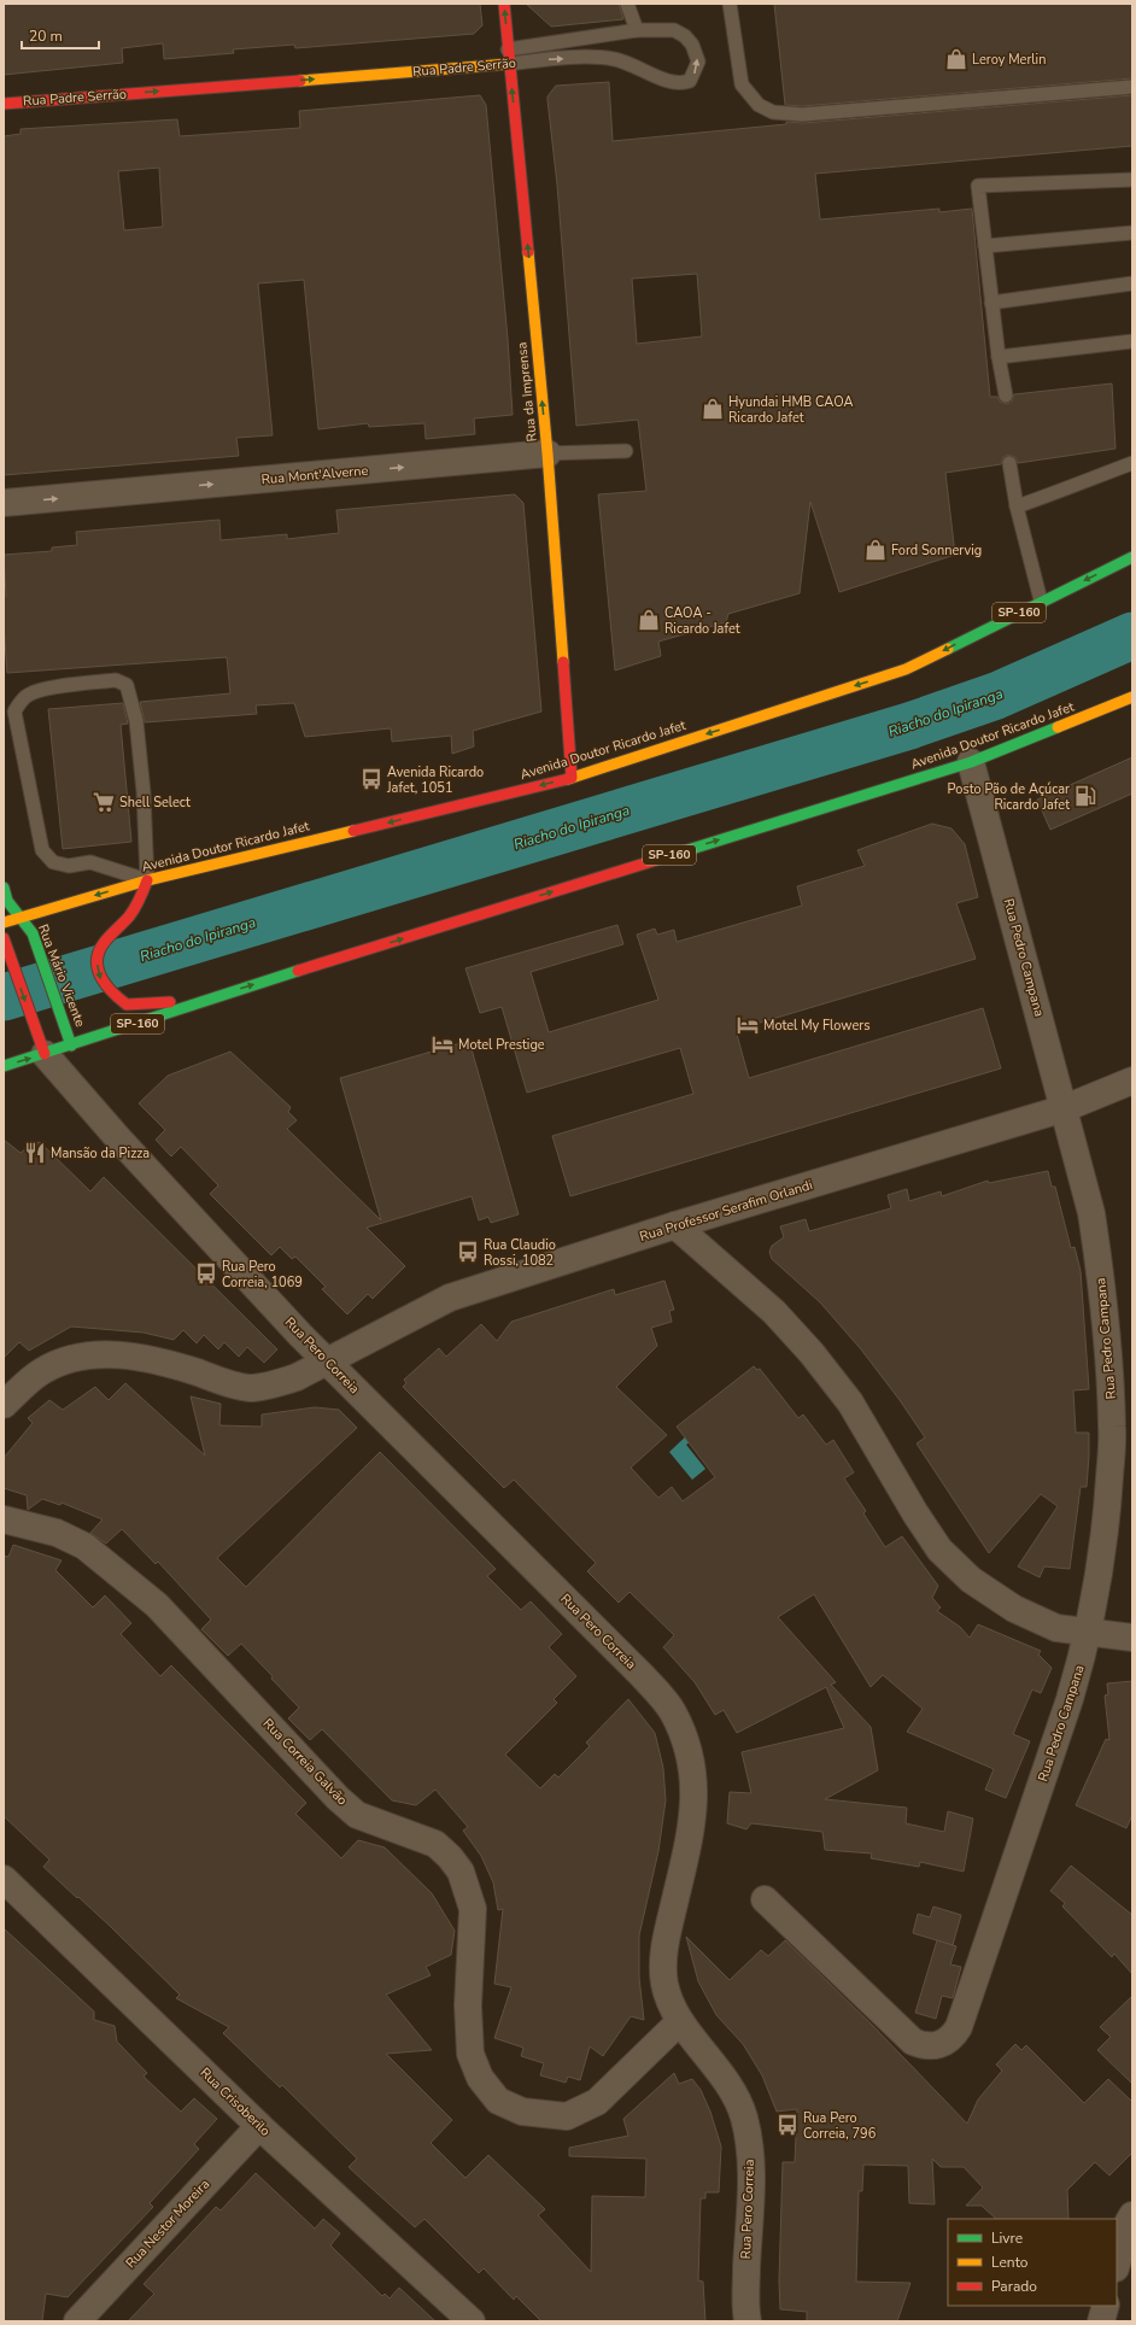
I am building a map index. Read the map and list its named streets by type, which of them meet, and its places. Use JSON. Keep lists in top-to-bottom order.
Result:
{
  "streets": {
    "main road": [
      "Rua Padre Serrão",
      "Rua da Imprensa",
      "SP-160",
      "Avenida Doutor Ricardo Jafet",
      "Rua Mário Vicente"
    ],
    "street": [
      "Rua Mont'Alverne",
      "Rua Pedro Campana",
      "Rua Professor Serafim Orlandi",
      "Rua Pero Correia",
      "Rua Correia Galvão",
      "Rua Crisoberilo",
      "Rua Nestor Moreira"
    ]
  },
  "crossings": [
    ["Rua Padre Serrão", "Rua da Imprensa"],
    ["Rua da Imprensa", "Rua Mont'Alverne"],
    ["Rua da Imprensa", "Avenida Doutor Ricardo Jafet"],
    ["Avenida Doutor Ricardo Jafet", "Rua Pedro Campana"],
    ["Avenida Doutor Ricardo Jafet", "Rua Mário Vicente"],
    ["Avenida Doutor Ricardo Jafet", "Rua Pero Correia"],
    ["Rua Pedro Campana", "Rua Professor Serafim Orlandi"],
    ["Rua Professor Serafim Orlandi", "Rua Pero Correia"],
    ["Rua Pero Correia", "Rua Correia Galvão"],
    ["Rua Crisoberilo", "Rua Nestor Moreira"]
  ],
  "one_way": ["Rua Padre Serrão", "Rua da Imprensa", "Rua Mont'Alverne"],
  "water": ["Riacho do Ipiranga"],
  "places": {
    "shop": [
      "Leroy Merlin",
      "Hyundai HMB CAOA Ricardo Jafet",
      "Ford Sonnervig",
      "CAOA - Ricardo Jafet"
    ],
    "bus stop": [
      "Avenida Ricardo Jafet, 1051",
      "Rua Claudio Rossi, 1082",
      "Rua Pero Correia, 1069",
      "Rua Pero Correia, 796"
    ],
    "fuel station": ["Posto Pão de Açúcar Ricardo Jafet"],
    "supermarket": ["Shell Select"],
    "hotel": ["Motel My Flowers", "Motel Prestige"],
    "restaurant": ["Mansão da Pizza"]
  },
  "legend": ["Livre", "Lento", "Parado"],
  "scale_bar": "20 m"
}
